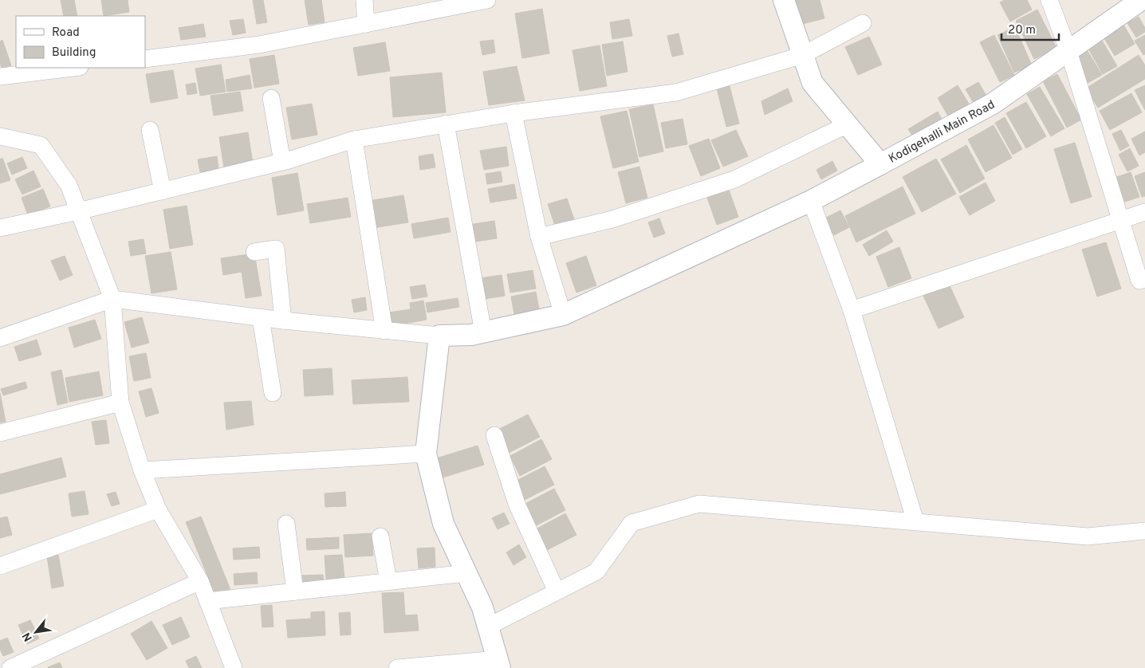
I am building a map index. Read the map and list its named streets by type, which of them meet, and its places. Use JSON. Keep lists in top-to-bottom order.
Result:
{
  "streets": {
    "street": ["Kodigehalli Main Road"]
  },
  "legend": ["Road", "Building"],
  "scale_bar": "20 m",
  "north": "bottom left"
}
